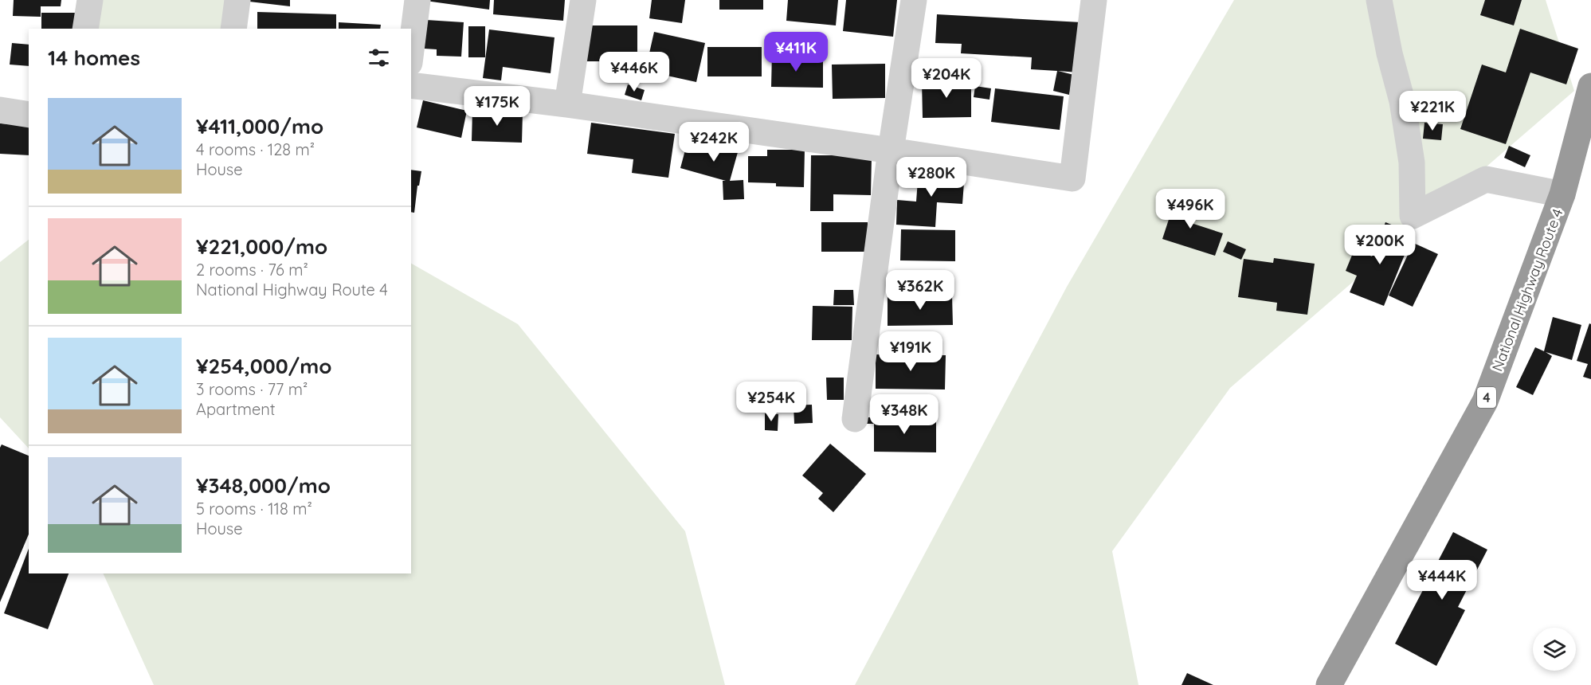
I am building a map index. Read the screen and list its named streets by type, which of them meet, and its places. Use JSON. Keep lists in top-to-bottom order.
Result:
{
  "streets": {
    "highway": ["National Highway Route 4", "4"]
  },
  "page": {
    "heading": "14 homes",
    "price": [
      "¥411K",
      "¥446K",
      "¥204K",
      "¥175K",
      "¥221K",
      "¥242K",
      "¥280K",
      "¥496K",
      "¥200K",
      "¥362K",
      "¥191K",
      "¥254K",
      "¥348K",
      "¥444K"
    ],
    "list": [
      {
        "name": "¥411,000/mo",
        "note": "4 rooms · 128 m² · House"
      },
      {
        "name": "¥221,000/mo",
        "note": "2 rooms · 76 m² · National Highway Route 4"
      },
      {
        "name": "¥254,000/mo",
        "note": "3 rooms · 77 m² · Apartment"
      },
      {
        "name": "¥348,000/mo",
        "note": "5 rooms · 118 m² · House"
      }
    ]
  }
}
